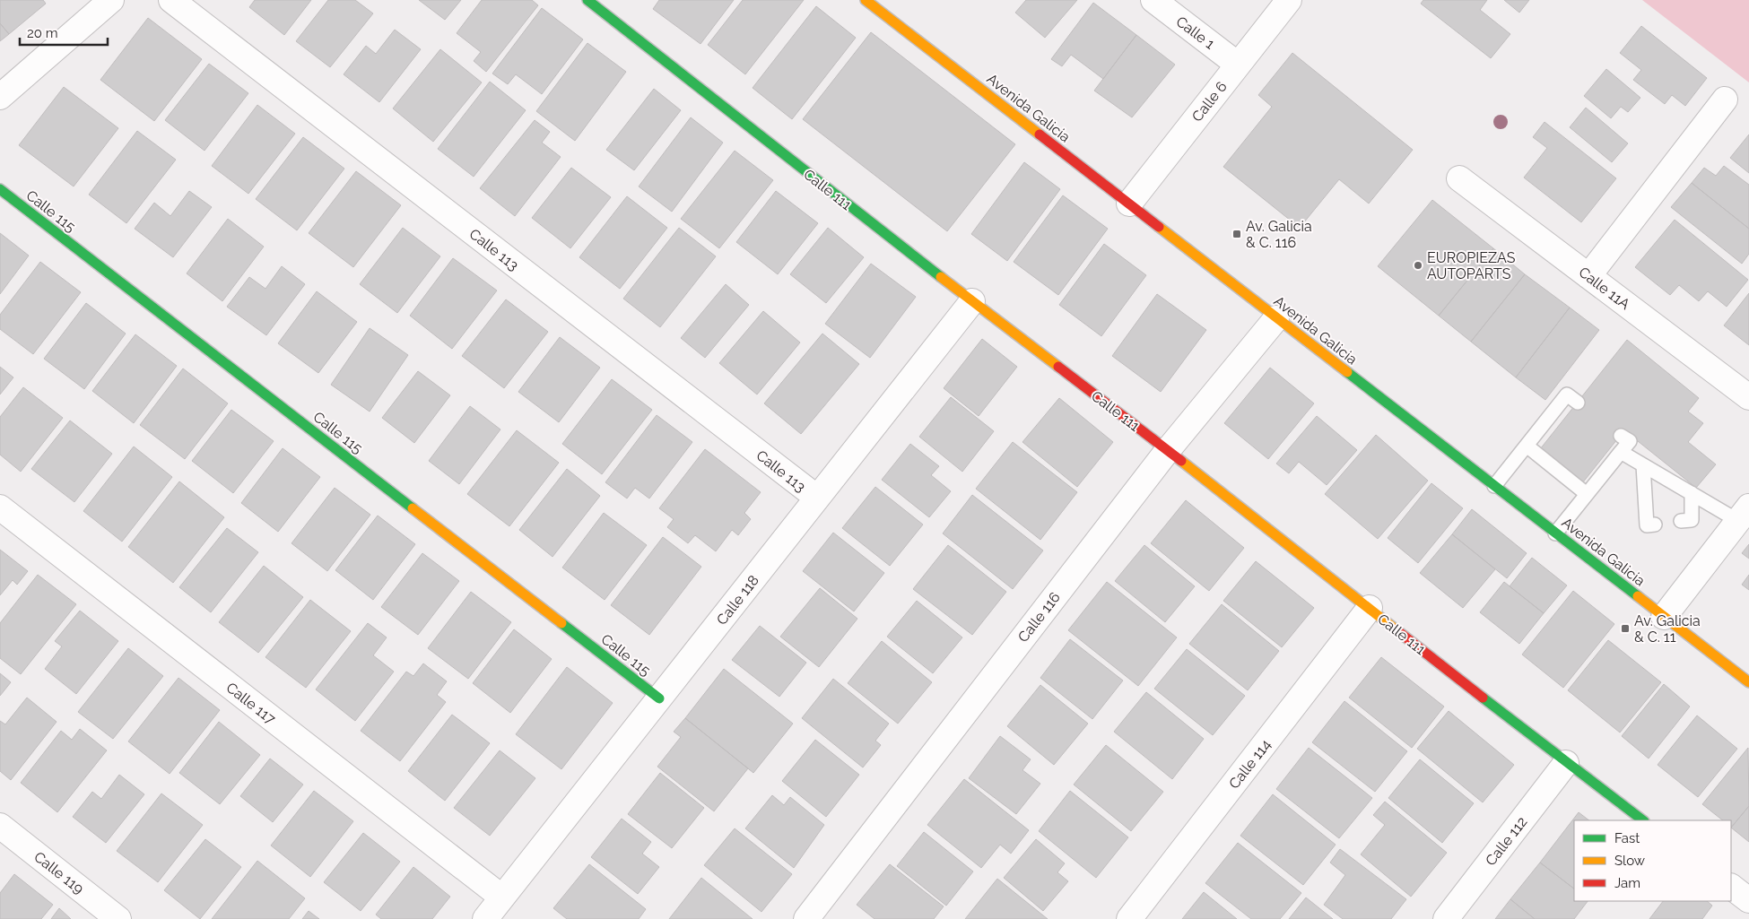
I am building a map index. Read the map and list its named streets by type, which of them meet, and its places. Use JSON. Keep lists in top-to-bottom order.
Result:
{
  "streets": {
    "street": [
      "Calle 1",
      "Calle 6",
      "Avenida Galicia",
      "Calle 111",
      "Calle 115",
      "Calle 113",
      "Calle 11A",
      "Calle 118",
      "Calle 116",
      "Calle 117",
      "Calle 114",
      "Calle 112",
      "Calle 119"
    ]
  },
  "crossings": [
    ["Calle 1", "Calle 6"],
    ["Calle 6", "Avenida Galicia"],
    ["Avenida Galicia", "Calle 116"],
    ["Calle 111", "Calle 118"],
    ["Calle 111", "Calle 116"],
    ["Calle 111", "Calle 114"],
    ["Calle 111", "Calle 112"],
    ["Calle 115", "Calle 118"],
    ["Calle 113", "Calle 118"],
    ["Calle 118", "Calle 117"]
  ],
  "places": {
    "transit": ["Av. Galicia & C. 116", "Av. Galicia & C. 11"],
    "other": ["EUROPIEZAS AUTOPARTS"]
  },
  "legend": ["Fast", "Slow", "Jam"],
  "scale_bar": "20 m"
}
